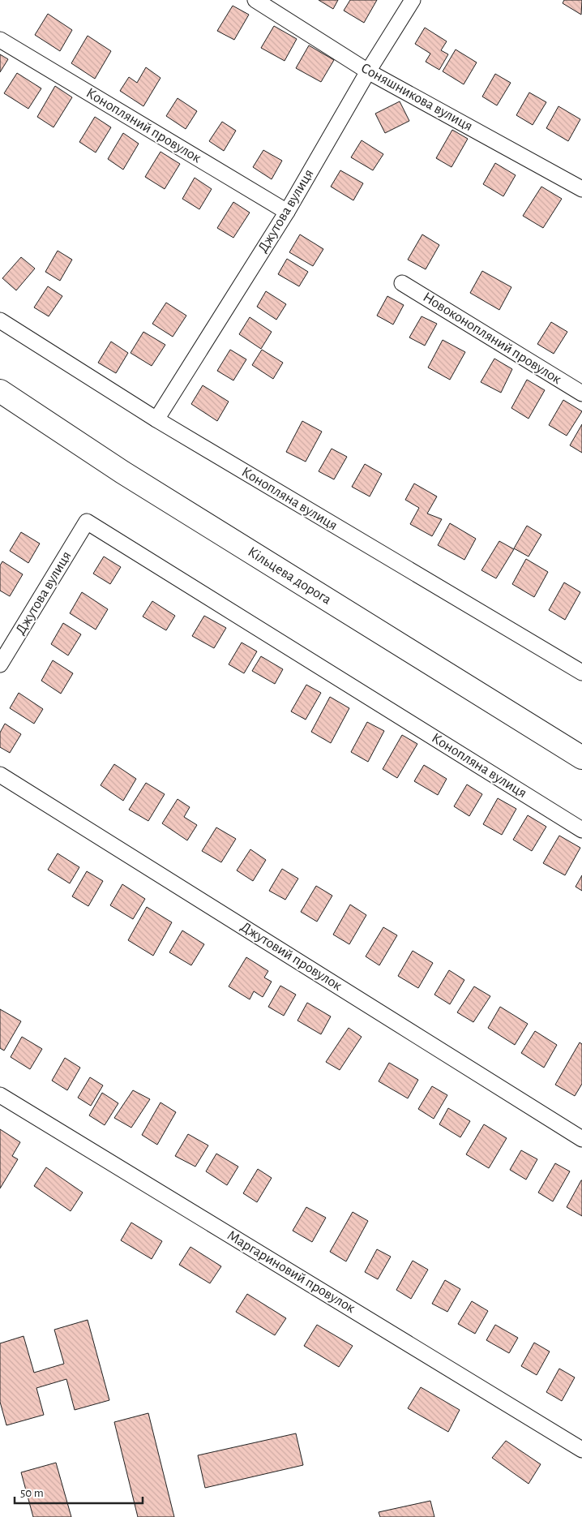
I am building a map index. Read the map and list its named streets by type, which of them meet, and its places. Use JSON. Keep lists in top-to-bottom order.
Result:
{
  "streets": {
    "highway": ["Кільцева дорога"],
    "street": [
      "Соняшникова вулиця",
      "Конопляний провулок",
      "Джутова вулиця",
      "Новоконопляний провулок",
      "Конопляна вулиця",
      "Джутовий провулок",
      "Маргариновий провулок"
    ]
  },
  "crossings": [
    ["Соняшникова вулиця", "Джутова вулиця"],
    ["Конопляний провулок", "Джутова вулиця"],
    ["Джутова вулиця", "Конопляна вулиця"]
  ],
  "scale_bar": "50 m"
}
